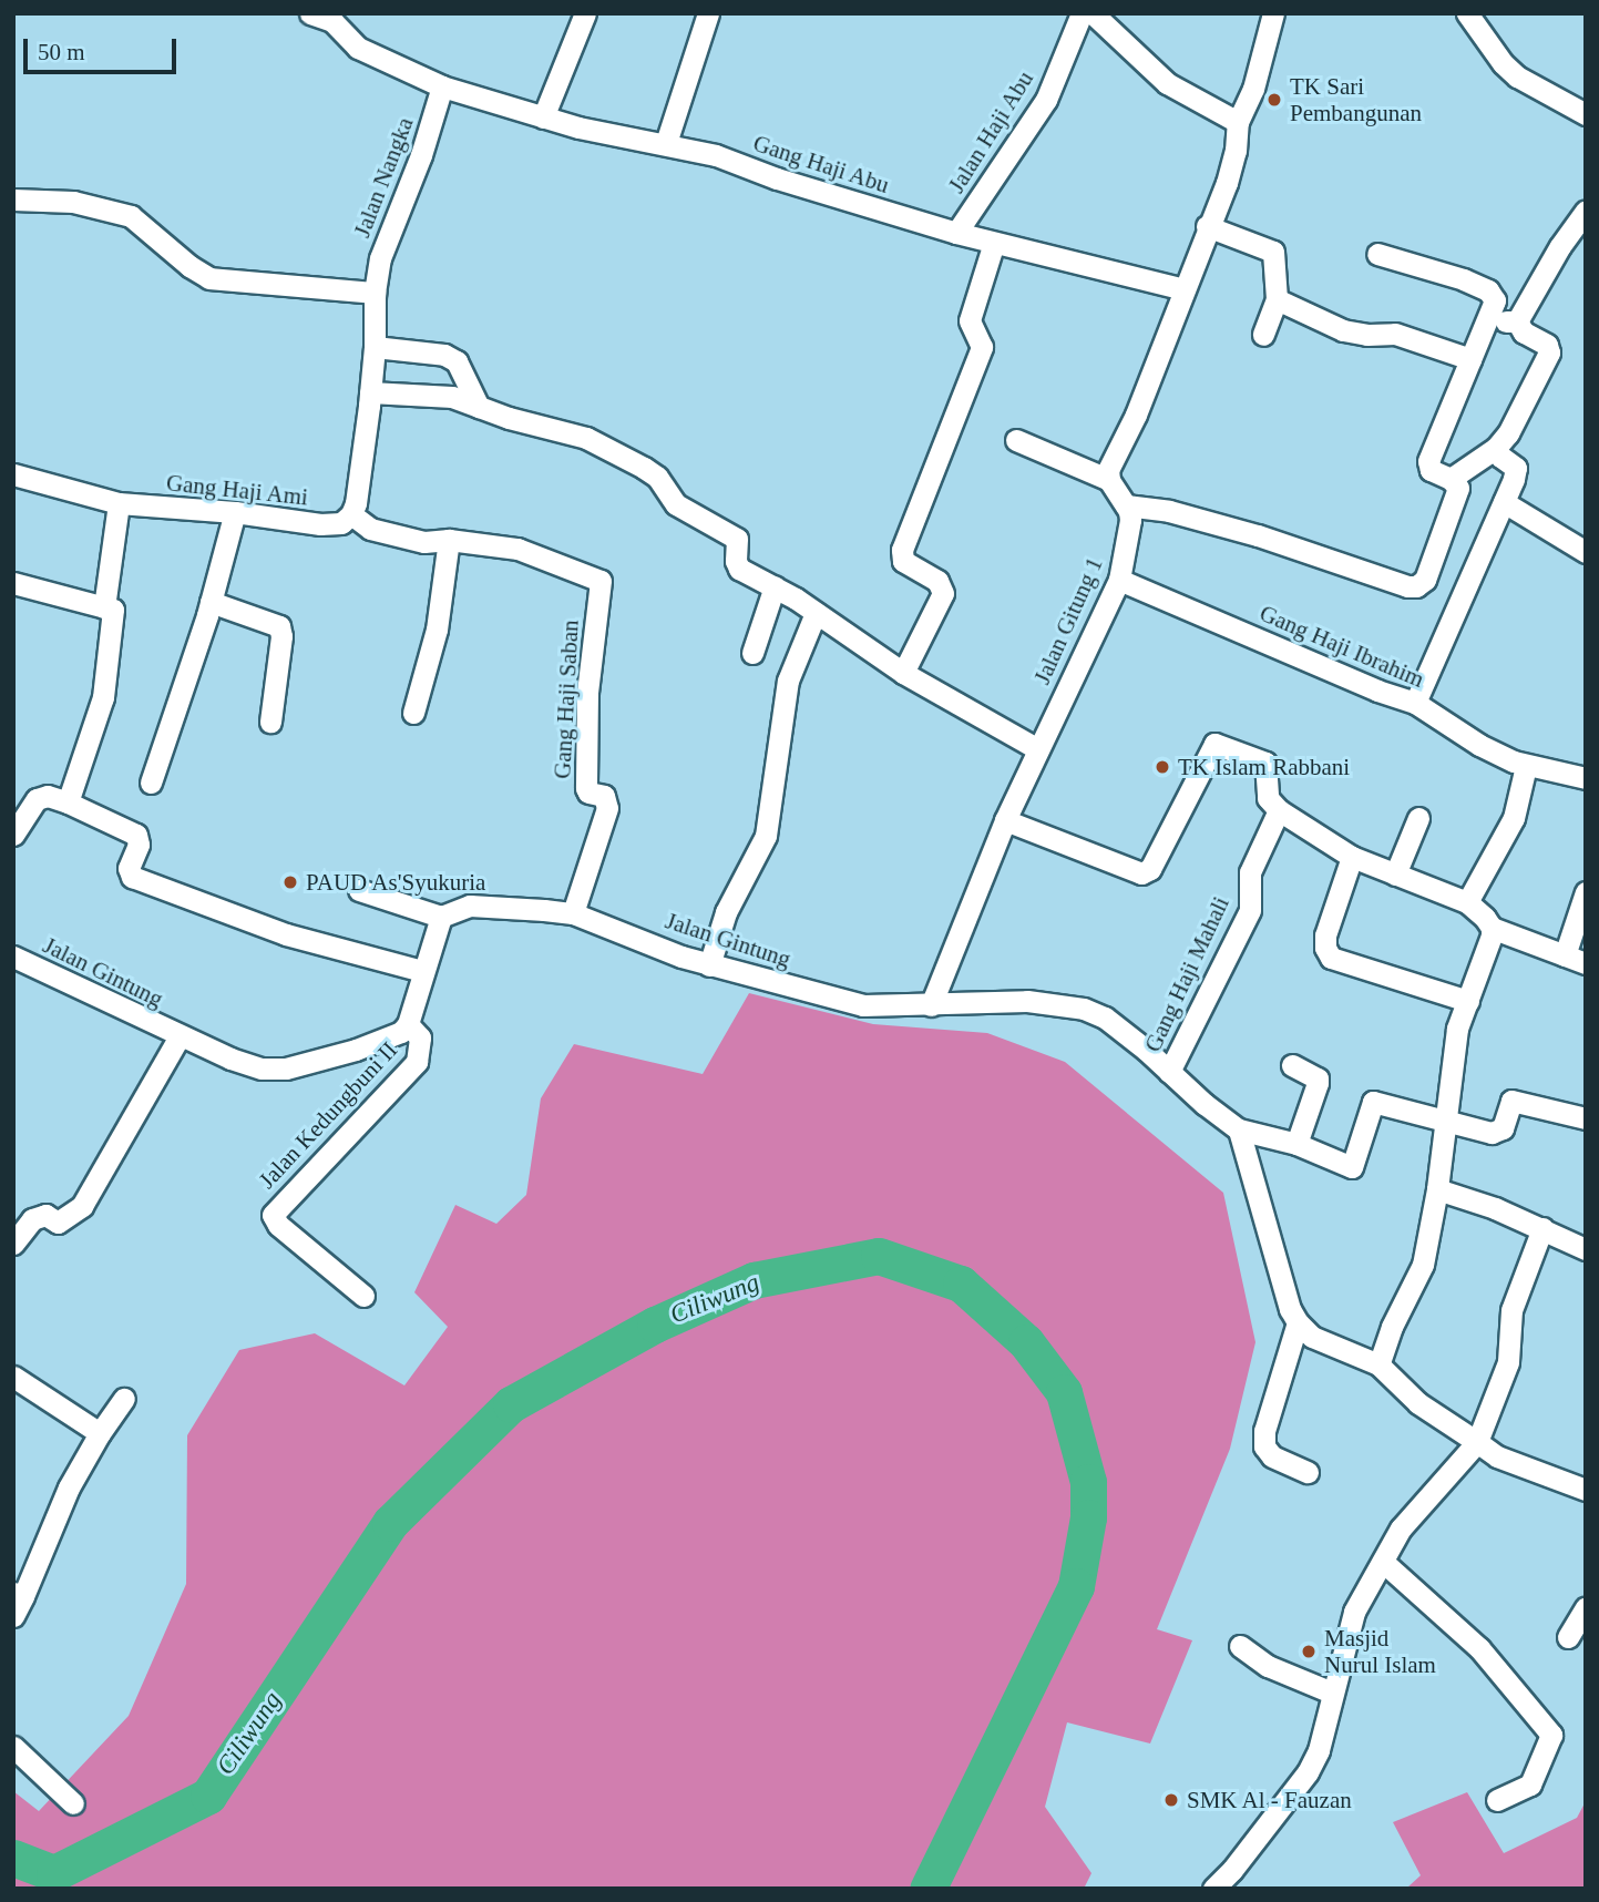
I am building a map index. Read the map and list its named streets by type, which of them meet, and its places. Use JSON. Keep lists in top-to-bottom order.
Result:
{
  "streets": {
    "street": [
      "Jalan Haji Abu",
      "Gang Haji Abu",
      "Jalan Nangka",
      "Gang Haji Ami",
      "Jalan Gitung 1",
      "Gang Haji Ibrahim",
      "Gang Haji Saban",
      "Jalan Gintung",
      "Gang Haji Mahali",
      "Jalan Kedungbuni II"
    ]
  },
  "crossings": [
    ["Jalan Haji Abu", "Gang Haji Abu"],
    ["Gang Haji Abu", "Jalan Nangka"],
    ["Jalan Nangka", "Gang Haji Ami"],
    ["Jalan Gitung 1", "Gang Haji Ibrahim"],
    ["Jalan Gitung 1", "Jalan Gintung"],
    ["Gang Haji Saban", "Jalan Gintung"],
    ["Jalan Gintung", "Gang Haji Mahali"],
    ["Jalan Gintung", "Jalan Kedungbuni II"]
  ],
  "water": ["Ciliwung"],
  "places": [
    "TK Sari Pembangunan",
    "TK Islam Rabbani",
    "PAUD As'Syukuria",
    "Masjid Nurul Islam",
    "SMK Al - Fauzan"
  ],
  "scale_bar": "50 m"
}
